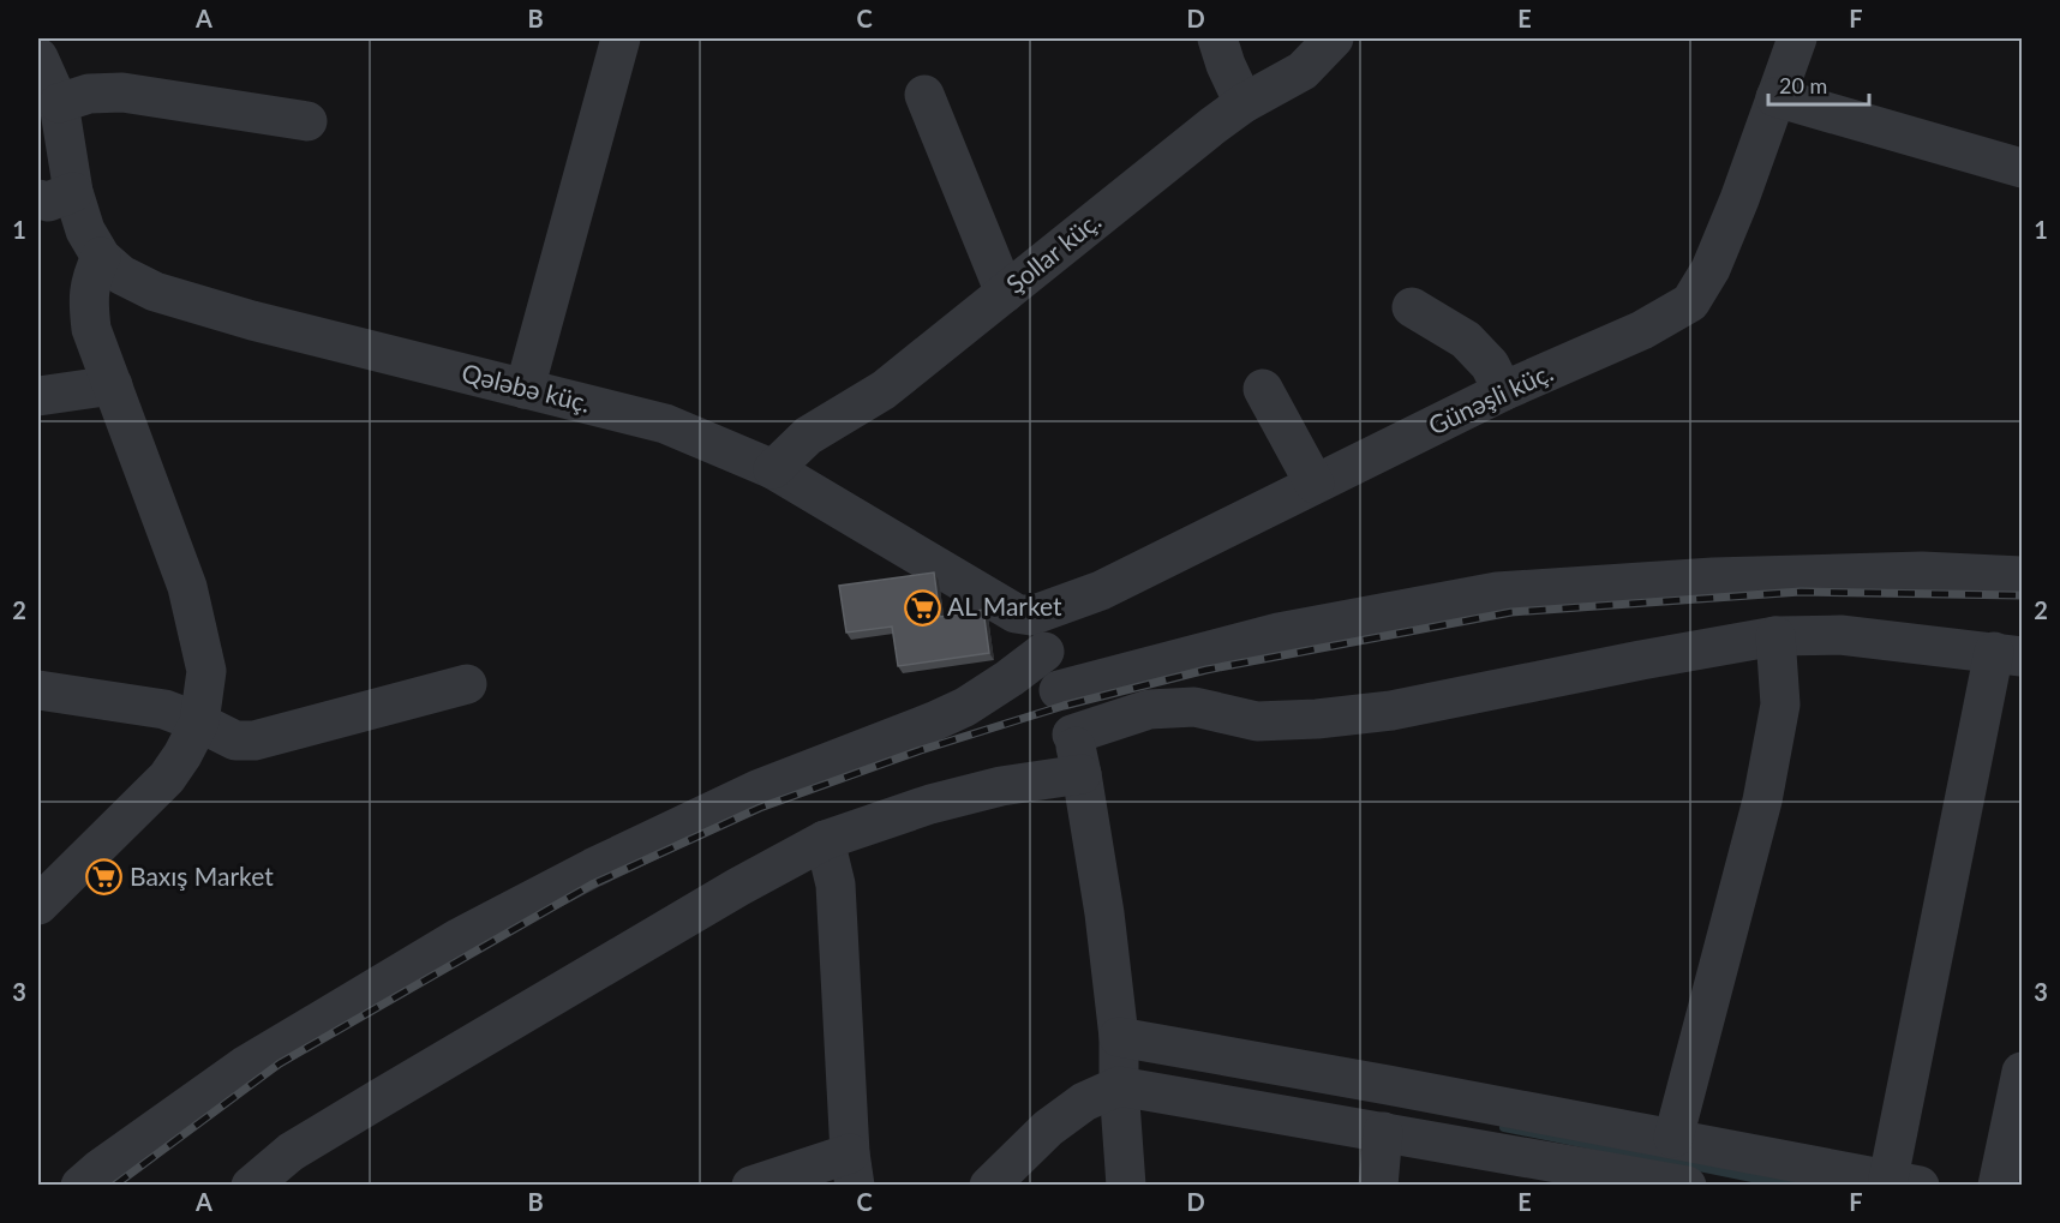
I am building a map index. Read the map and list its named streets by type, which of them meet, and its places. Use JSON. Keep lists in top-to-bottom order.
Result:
{
  "streets": {
    "street": ["Şollar küç.", "Qələbə küç.", "Günəşli küç."]
  },
  "crossings": [
    ["Şollar küç.", "Qələbə küç."],
    ["Qələbə küç.", "Günəşli küç."]
  ],
  "places": {
    "supermarket": ["AL Market", "Baxış Market"]
  },
  "scale_bar": "20 m",
  "grid": {
    "columns": [
      "A",
      "B",
      "C",
      "D",
      "E",
      "F"
    ],
    "rows": ["1", "2", "3"]
  }
}
